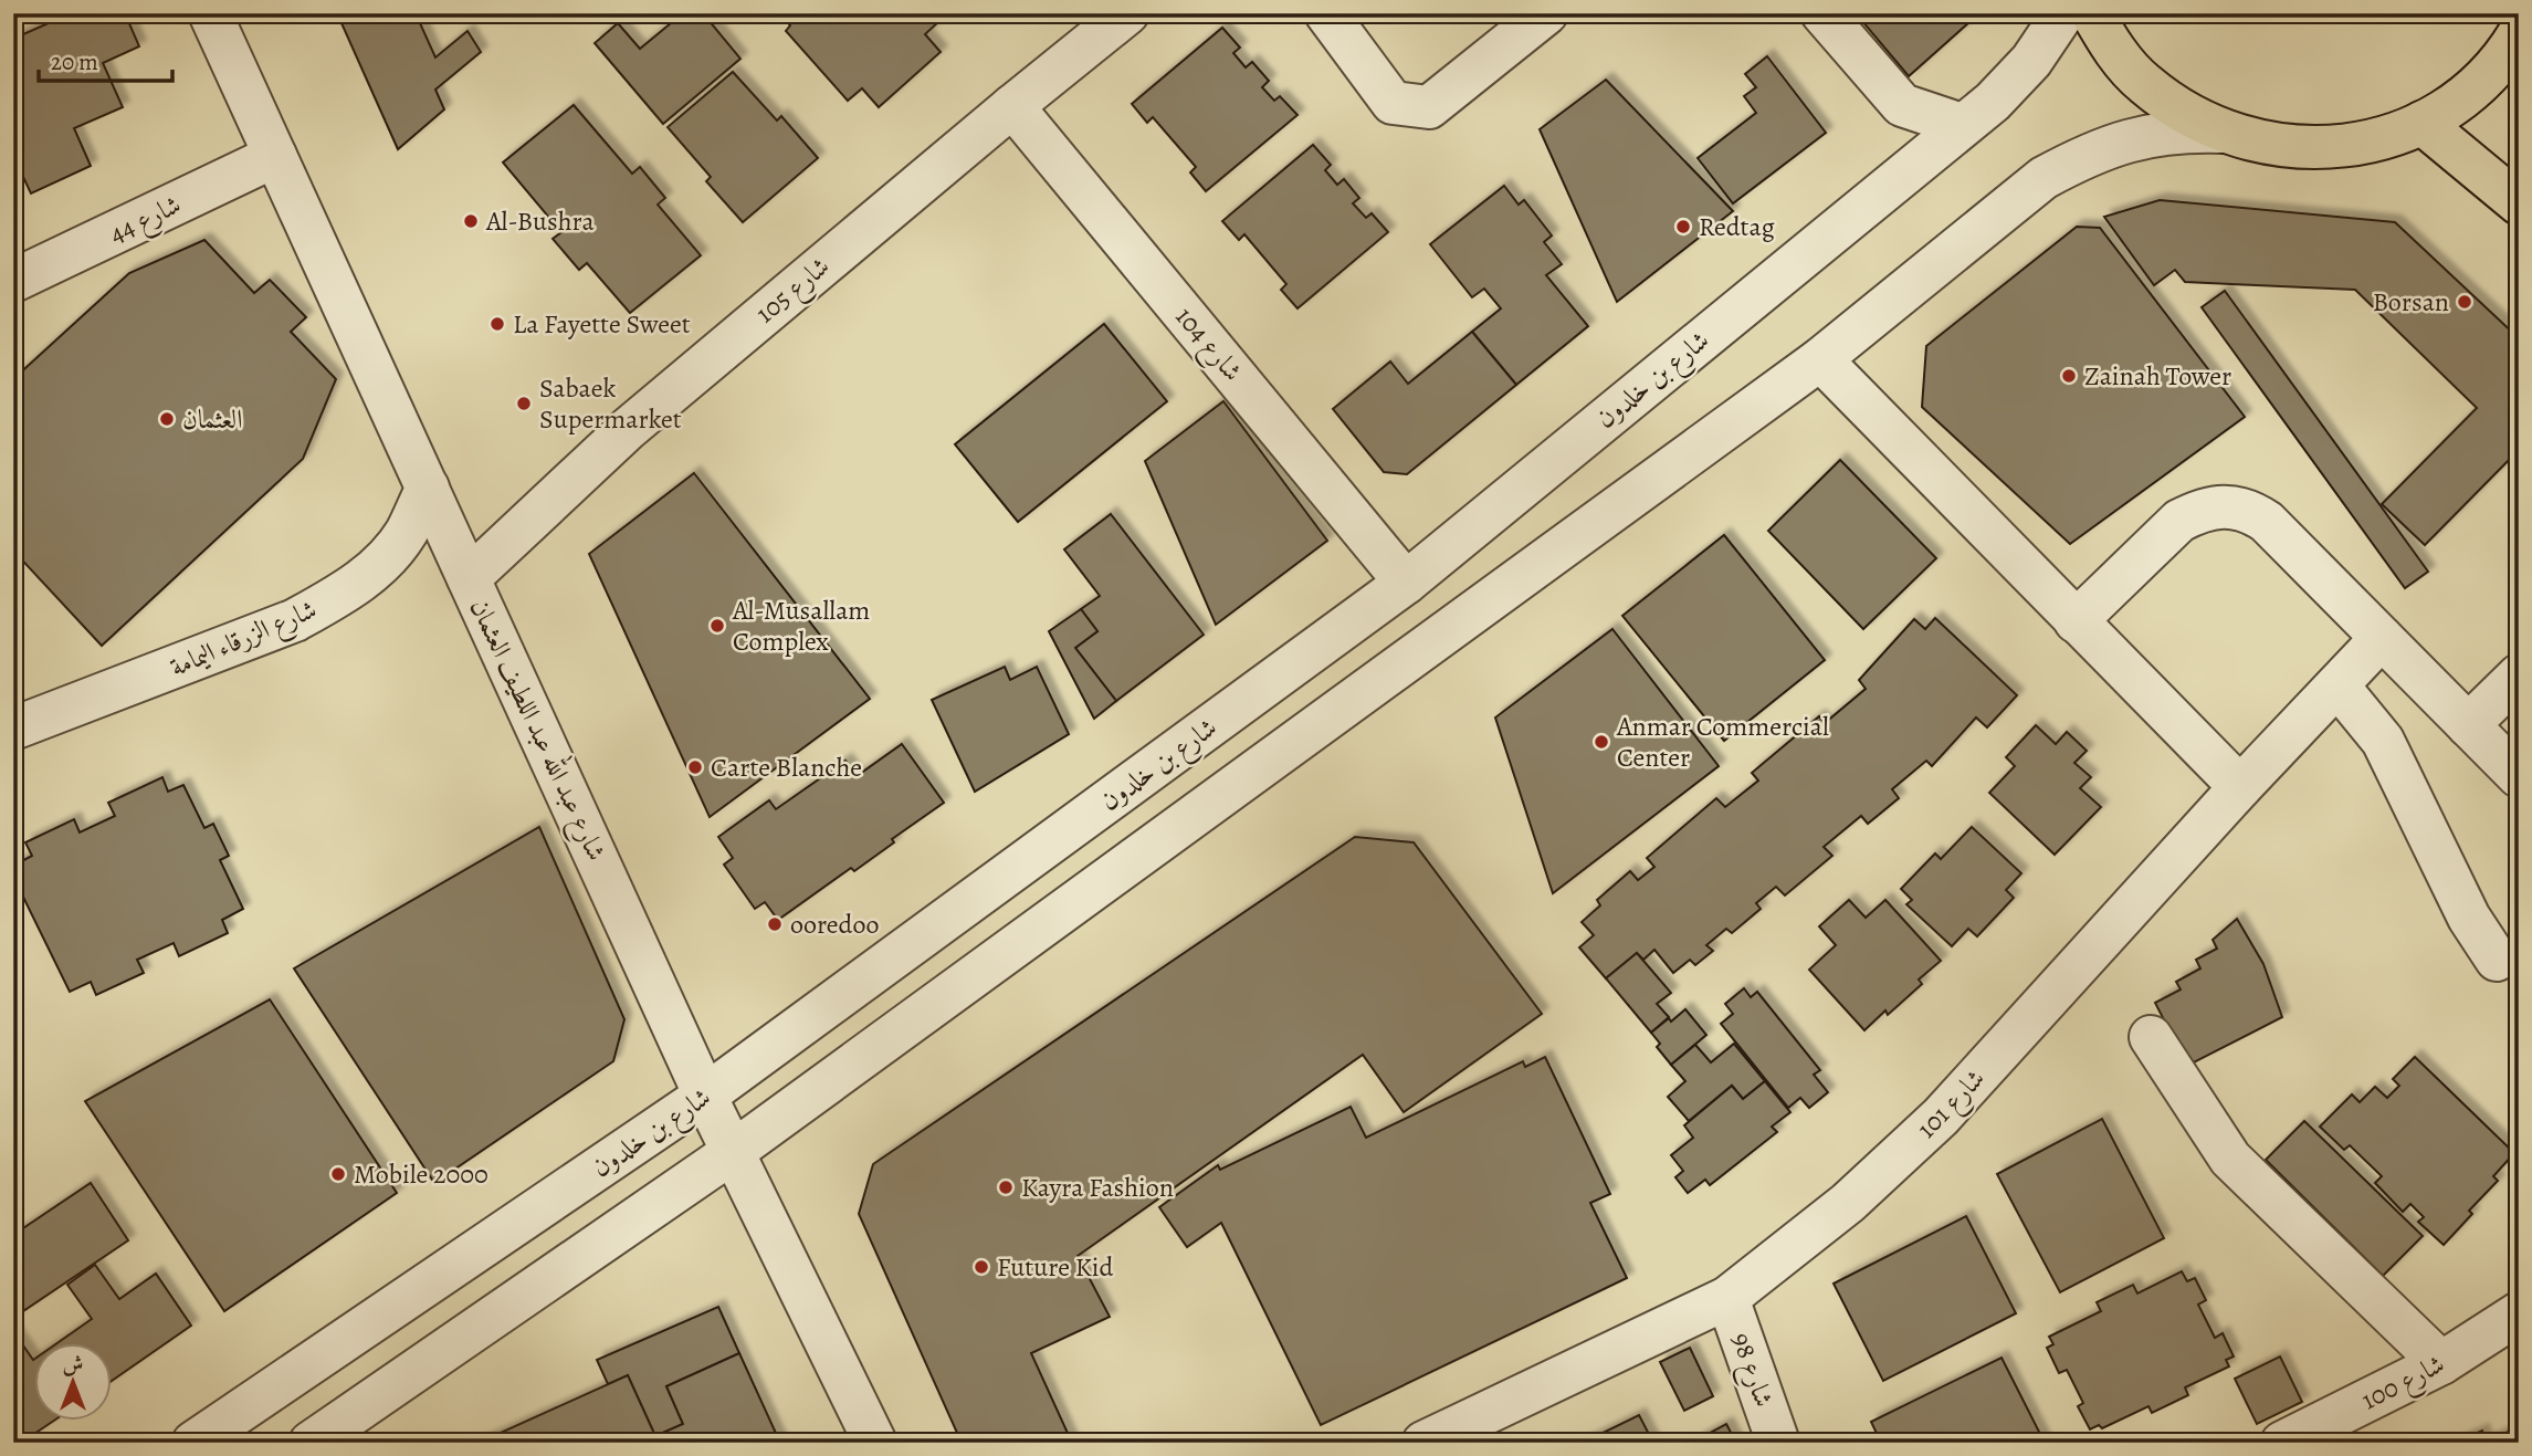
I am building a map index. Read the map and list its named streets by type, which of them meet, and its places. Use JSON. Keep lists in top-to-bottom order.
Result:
{
  "streets": {
    "street": [
      "شارع 44",
      "شارع 105",
      "شارع 104",
      "شارع بن خلدون",
      "شارع الزرقاء اليمامة",
      "شارع عبد الله عبد اللطيف العثمان",
      "شارع 101",
      "شارع 98",
      "شارع 100"
    ]
  },
  "crossings": [
    ["شارع 44", "شارع عبد الله عبد اللطيف العثمان"],
    ["شارع 105", "شارع 104"],
    ["شارع 105", "شارع عبد الله عبد اللطيف العثمان"],
    ["شارع 104", "شارع بن خلدون"],
    ["شارع بن خلدون", "شارع عبد الله عبد اللطيف العثمان"],
    ["شارع الزرقاء اليمامة", "شارع عبد الله عبد اللطيف العثمان"],
    ["شارع 101", "شارع 98"]
  ],
  "places": [
    "Al-Bushra",
    "Redtag",
    "Borsan",
    "La Fayette Sweet",
    "Zainah Tower",
    "Sabaek Supermarket",
    "العثمان",
    "Al-Musallam Complex",
    "Anmar Commercial Center",
    "Carte Blanche",
    "ooredoo",
    "Mobile 2000",
    "Kayra Fashion",
    "Future Kid"
  ],
  "scale_bar": "20 m",
  "north": "top"
}
